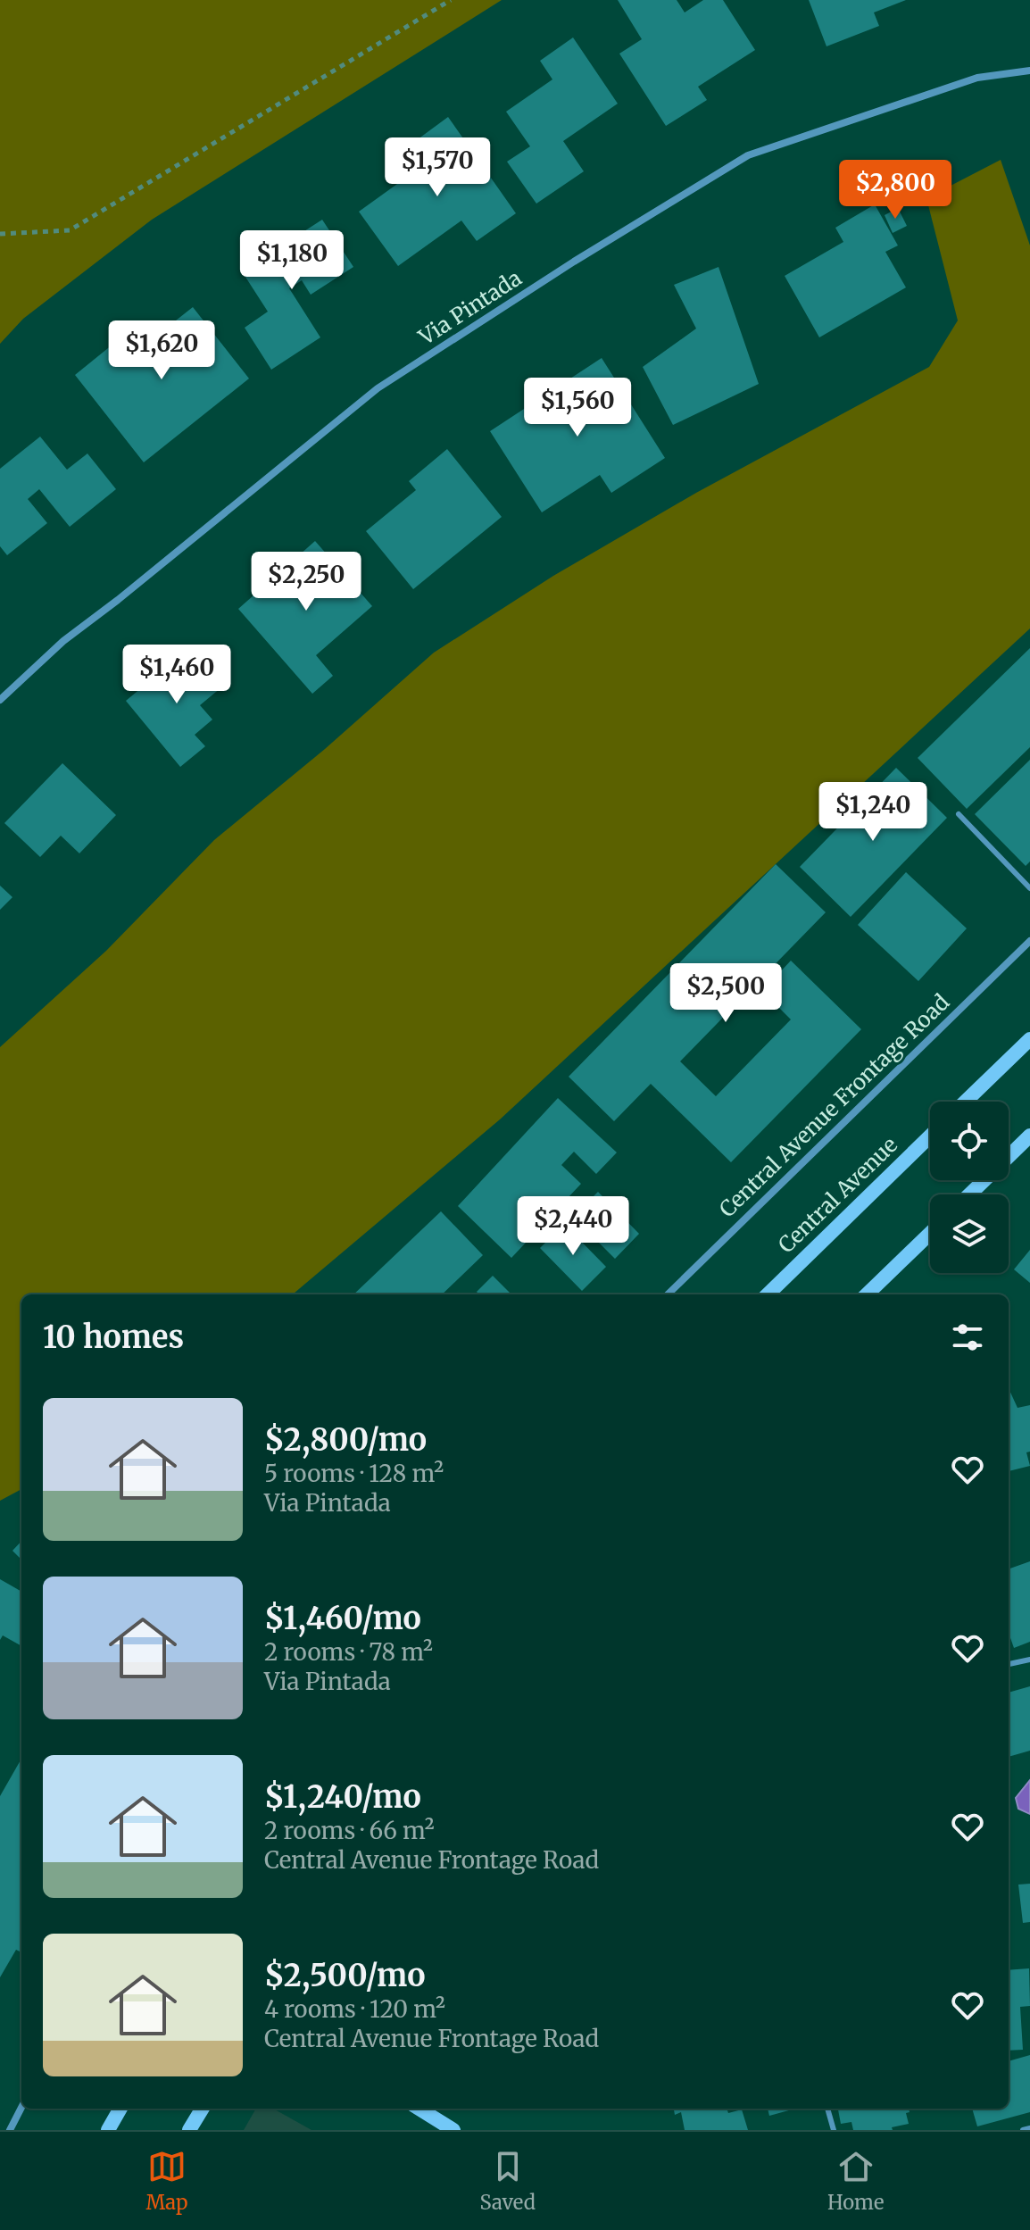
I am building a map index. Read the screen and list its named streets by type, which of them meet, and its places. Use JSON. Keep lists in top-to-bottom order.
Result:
{
  "streets": {
    "main road": ["Central Avenue"],
    "street": ["Via Pintada", "Central Avenue Frontage Road"]
  },
  "page": {
    "price": [
      "$1,570",
      "$2,800",
      "$1,180",
      "$1,620",
      "$1,560",
      "$2,250",
      "$1,460",
      "$1,240",
      "$2,500",
      "$2,440"
    ],
    "heading": "10 homes",
    "list": [
      {
        "name": "$2,800/mo",
        "note": "5 rooms · 128 m² · Via Pintada"
      },
      {
        "name": "$1,460/mo",
        "note": "2 rooms · 78 m² · Via Pintada"
      },
      {
        "name": "$1,240/mo",
        "note": "2 rooms · 66 m² · Central Avenue Frontage Road"
      },
      {
        "name": "$2,500/mo",
        "note": "4 rooms · 120 m² · Central Avenue Frontage Road"
      }
    ],
    "tabs": ["Map", "Saved", "Home"]
  }
}
